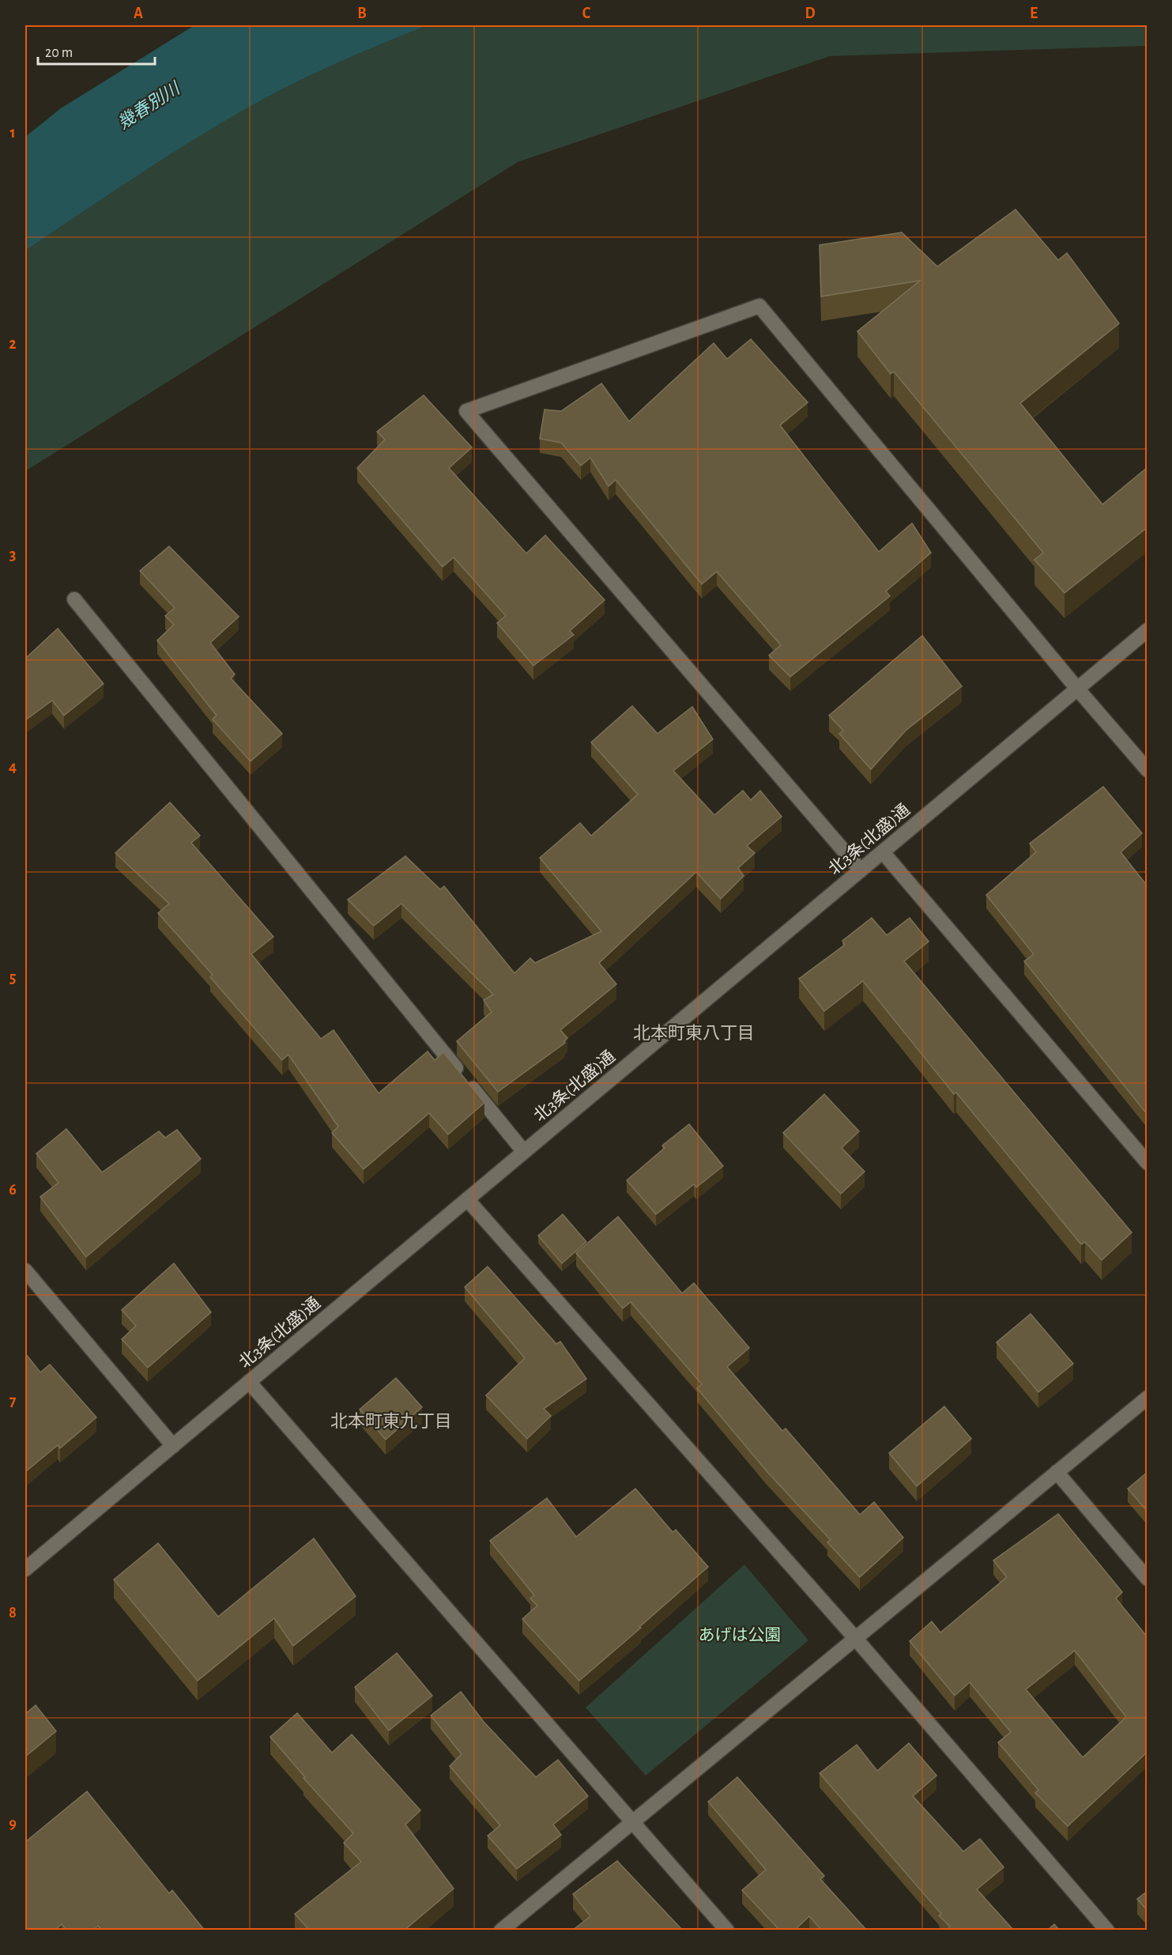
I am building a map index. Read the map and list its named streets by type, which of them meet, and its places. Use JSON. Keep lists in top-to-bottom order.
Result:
{
  "streets": {
    "street": ["北3条(北盛)通"]
  },
  "districts": ["北本町東八丁目", "北本町東九丁目"],
  "water": ["幾春別川"],
  "parks": ["あげは公園"],
  "scale_bar": "20 m",
  "grid": {
    "columns": [
      "A",
      "B",
      "C",
      "D",
      "E"
    ],
    "rows": [
      "1",
      "2",
      "3",
      "4",
      "5",
      "6",
      "7",
      "8",
      "9"
    ]
  }
}
